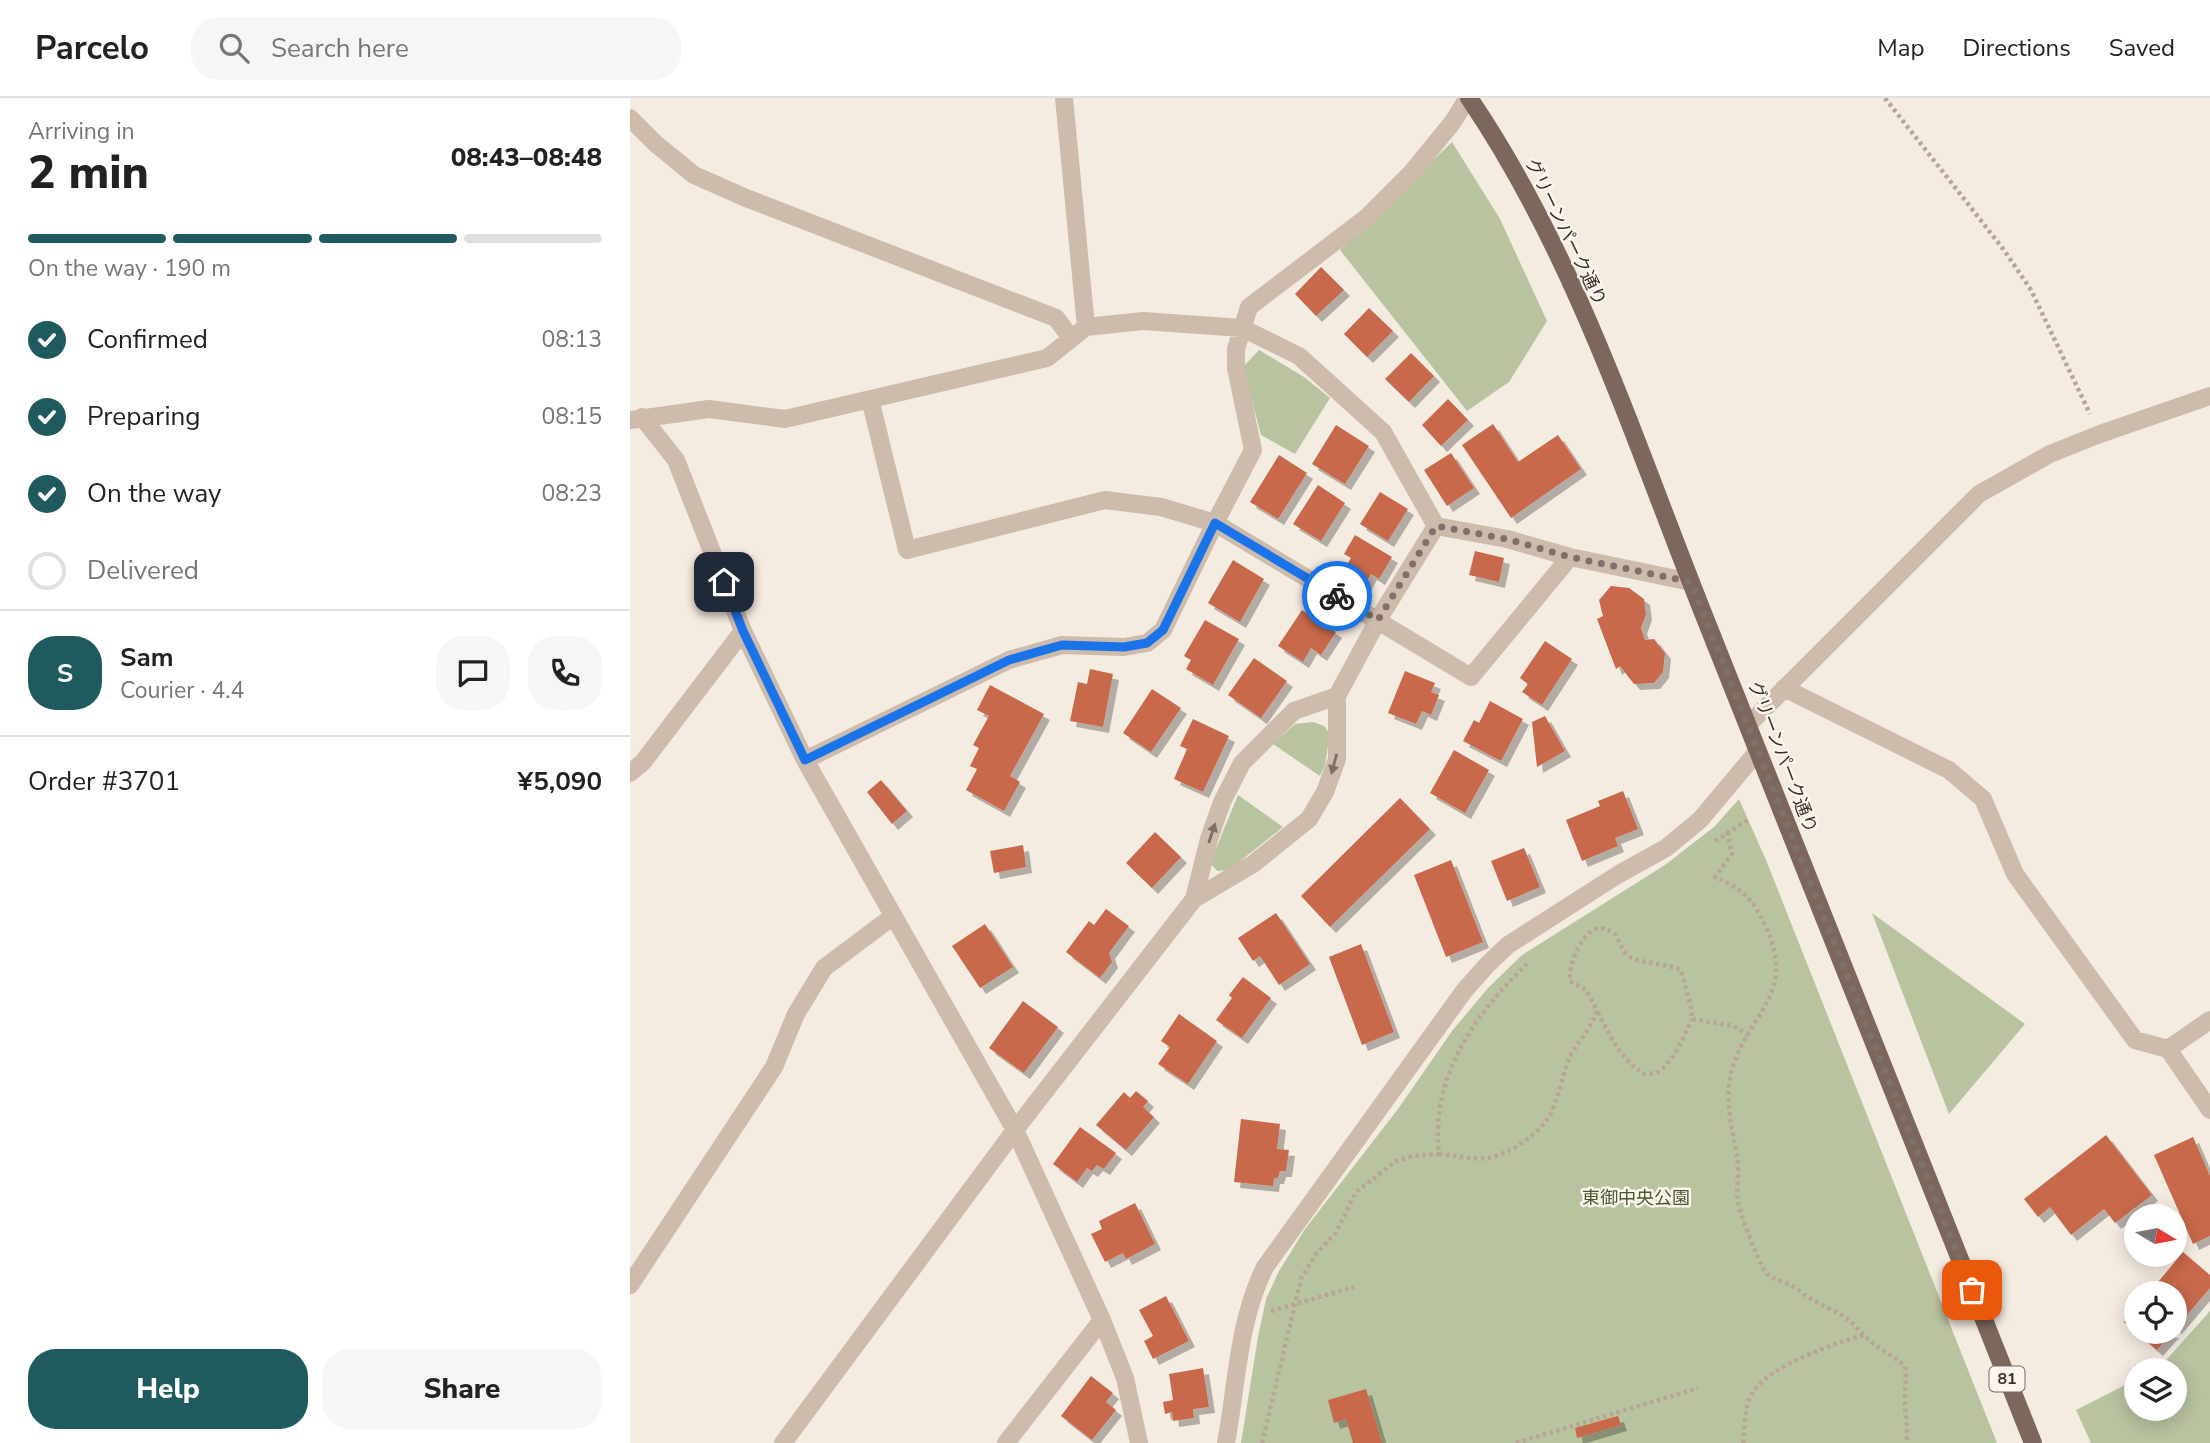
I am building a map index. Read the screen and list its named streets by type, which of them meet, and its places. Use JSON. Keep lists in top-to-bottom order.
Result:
{
  "streets": {
    "main road": ["グリーンパーク通り", "81"]
  },
  "parks": ["東御中央公園"],
  "north": "right",
  "page": {
    "header": "Parcelo",
    "search": "Search here",
    "nav": ["Map", "Directions", "Saved"],
    "heading": ["2 min", "Arriving in", "08:43–08:48"],
    "panel": [
      "Sam",
      "Courier · 4.4",
      "Order #3701",
      "¥5,090"
    ],
    "bar": "On the way · 190 m",
    "list": [
      ["Confirmed", "08:13"],
      ["Preparing", "08:15"],
      ["On the way", "08:23"],
      "Delivered"
    ],
    "round": "S",
    "buttons": ["Help", "Share"]
  }
}
